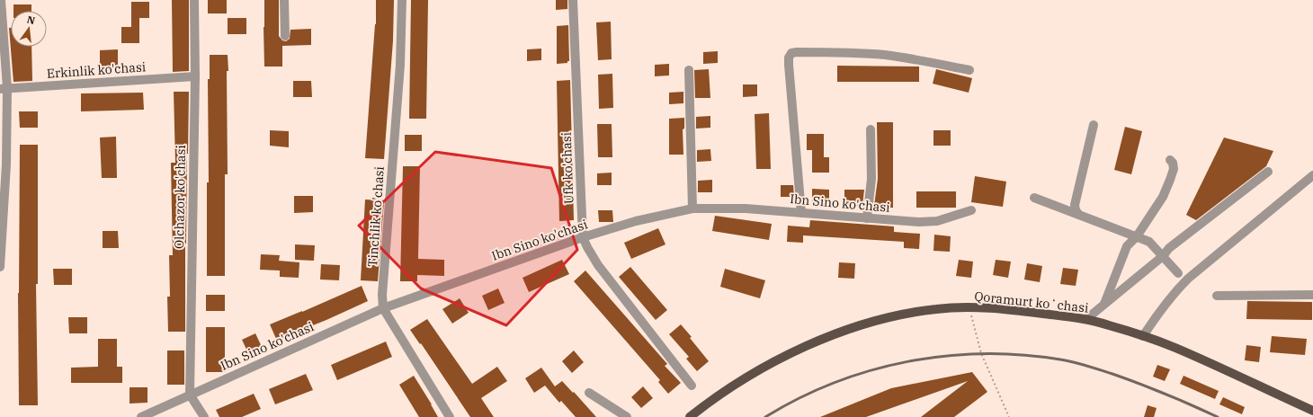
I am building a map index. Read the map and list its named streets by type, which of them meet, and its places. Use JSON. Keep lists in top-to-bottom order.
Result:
{
  "streets": {
    "main road": ["Qoramurt koʻchasi"],
    "street": [
      "Erkinlik ko'chasi",
      "Ufk ko'chasi",
      "Olchazor ko'chasi",
      "Ibn Sino ko'chasi",
      "Tinchlik ko'chasi"
    ]
  },
  "crossings": [
    ["Erkinlik ko'chasi", "Olchazor ko'chasi"],
    ["Ufk ko'chasi", "Ibn Sino ko'chasi"],
    ["Olchazor ko'chasi", "Ibn Sino ko'chasi"],
    ["Ibn Sino ko'chasi", "Tinchlik ko'chasi"]
  ],
  "north": "top"
}
